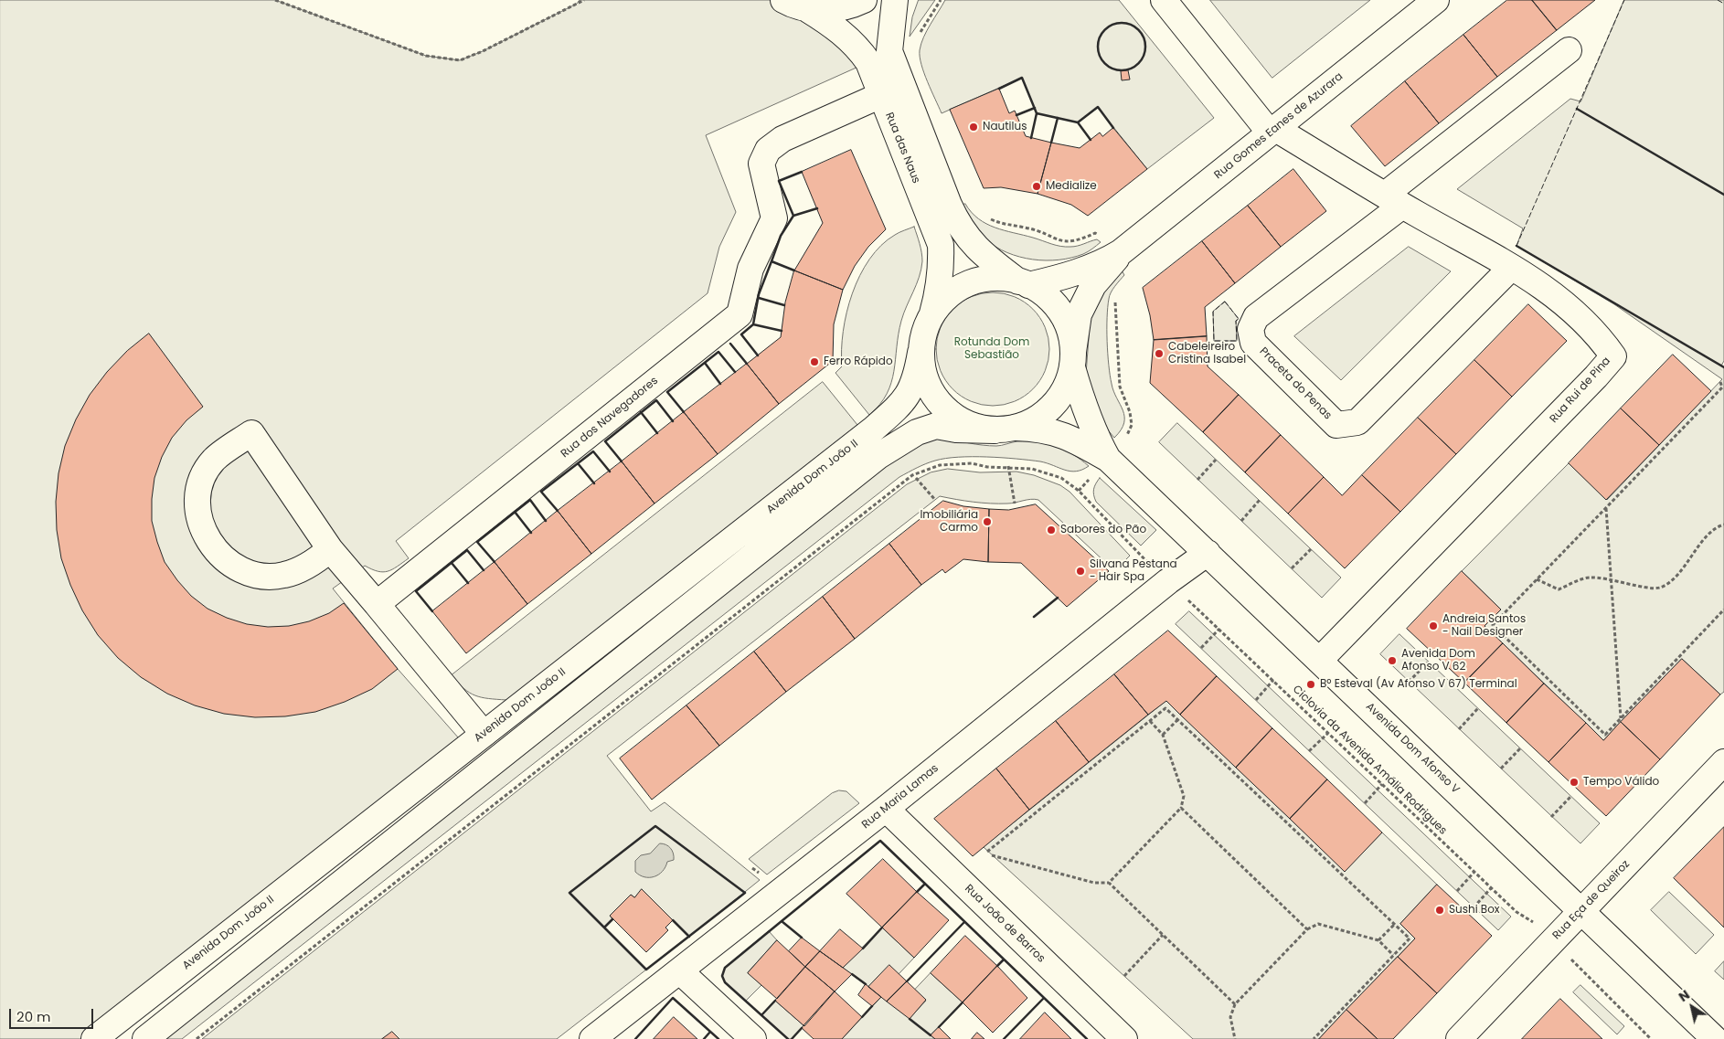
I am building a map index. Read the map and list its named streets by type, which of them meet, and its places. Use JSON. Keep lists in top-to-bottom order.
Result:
{
  "streets": {
    "street": [
      "Rua Gomes Eanes de Azurara",
      "Rua das Naus",
      "Praceta do Penas",
      "Rua Rui de Pina",
      "Rua dos Navegadores",
      "Avenida Dom João II",
      "Avenida Dom Afonso V",
      "Rua Maria Lamas",
      "Rua Eça de Queiroz",
      "Rua João de Barros"
    ],
    "path": ["Ciclovia da Avenida Amália Rodrigues"]
  },
  "crossings": [
    ["Rua Gomes Eanes de Azurara", "Rua das Naus"],
    ["Rua Gomes Eanes de Azurara", "Rua Rui de Pina"],
    ["Rua Gomes Eanes de Azurara", "Avenida Dom João II"],
    ["Rua Gomes Eanes de Azurara", "Avenida Dom Afonso V"],
    ["Rua das Naus", "Rua dos Navegadores"],
    ["Rua das Naus", "Avenida Dom João II"],
    ["Rua das Naus", "Avenida Dom Afonso V"],
    ["Praceta do Penas", "Rua Rui de Pina"],
    ["Rua Rui de Pina", "Avenida Dom Afonso V"],
    ["Avenida Dom João II", "Avenida Dom Afonso V"],
    ["Avenida Dom Afonso V", "Rua Maria Lamas"],
    ["Avenida Dom Afonso V", "Rua Eça de Queiroz"],
    ["Ciclovia da Avenida Amália Rodrigues", "Rua Maria Lamas"],
    ["Ciclovia da Avenida Amália Rodrigues", "Rua Eça de Queiroz"],
    ["Rua Maria Lamas", "Rua João de Barros"]
  ],
  "parks": ["Rotunda Dom Sebastião"],
  "places": [
    "Nautilus",
    "Medialize",
    "Cabeleireiro Cristina Isabel",
    "Ferro Rápido",
    "Imobiliária Carmo",
    "Sabores do Pão",
    "Silvana Pestana - Hair Spa",
    "Andreia Santos - Nail Designer",
    "Avenida Dom Afonso V 62",
    "Bº Esteval (Av Afonso V 67) Terminal",
    "Tempo Válido",
    "Sushi Box"
  ],
  "scale_bar": "20 m",
  "north": "top left"
}
